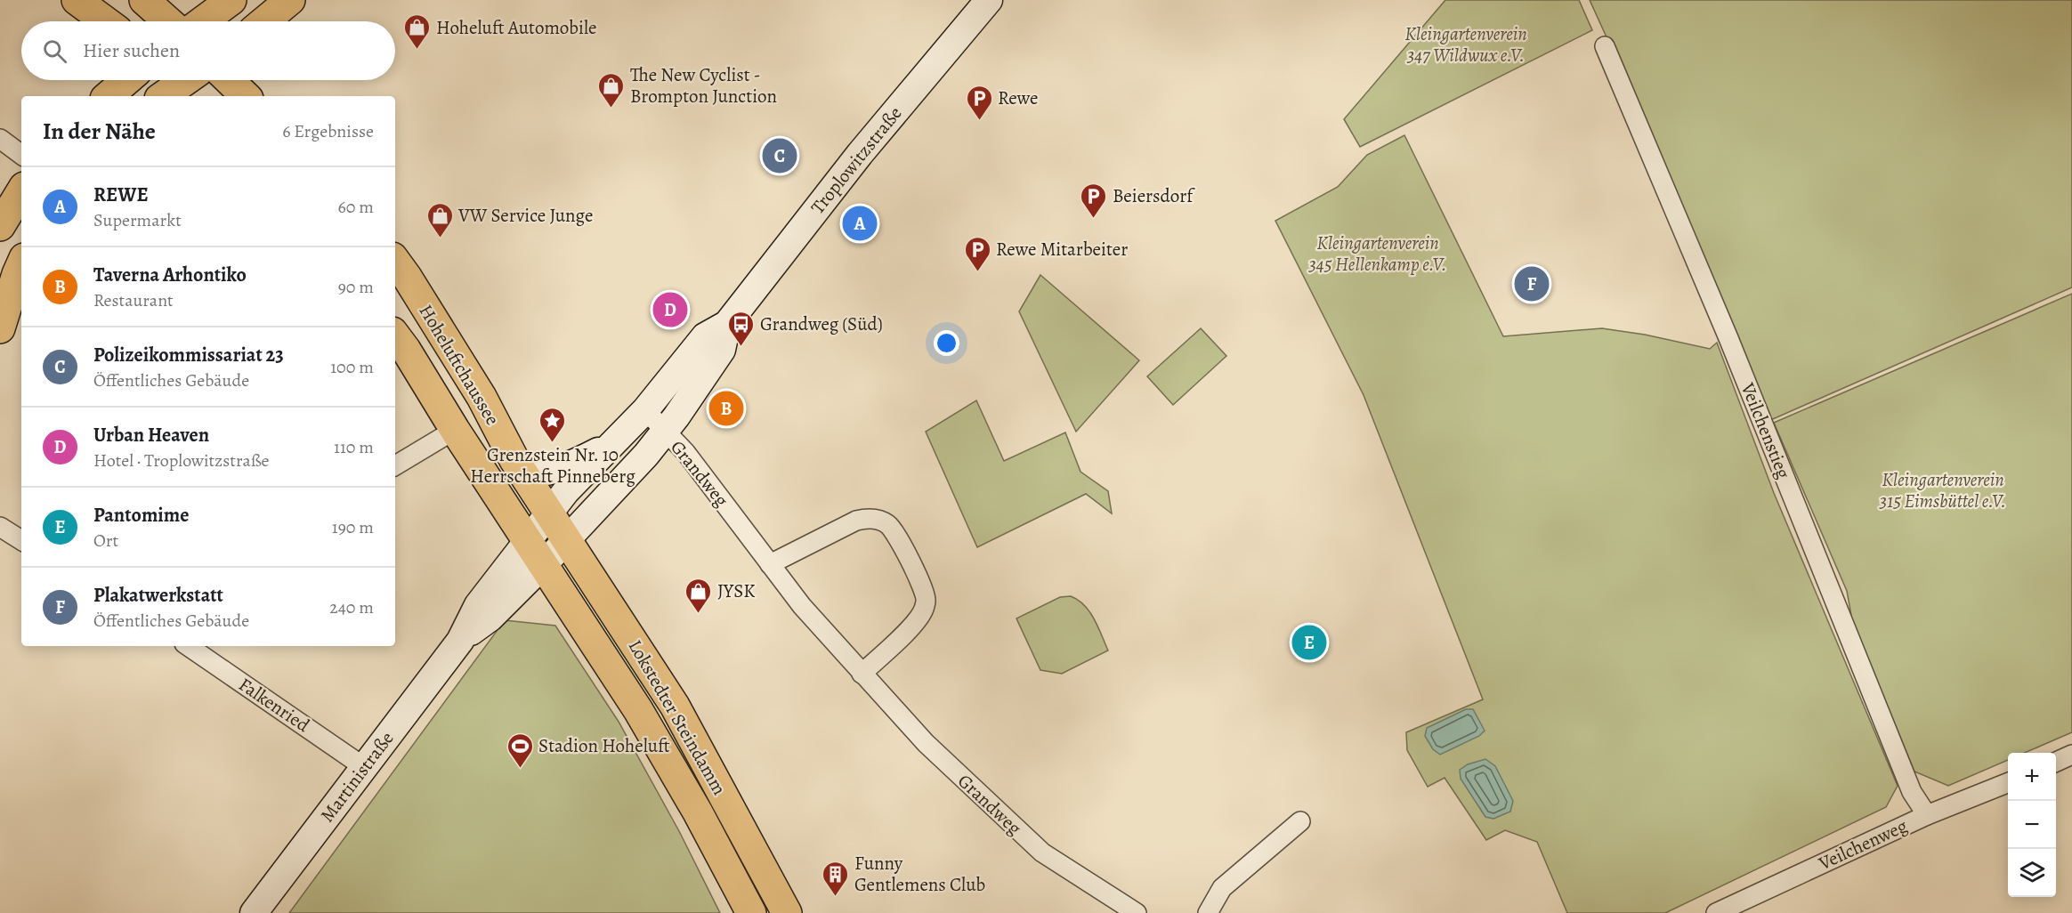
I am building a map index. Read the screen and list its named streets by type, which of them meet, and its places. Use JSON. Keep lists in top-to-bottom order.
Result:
{
  "streets": {
    "main road": ["Hoheluftchaussee", "Lokstedter Steindamm"],
    "street": [
      "Troplowitzstraße",
      "Veilchenstieg",
      "Grandweg",
      "Falkenried",
      "Martinistraße",
      "Veilchenweg"
    ]
  },
  "crossings": [
    ["Troplowitzstraße", "Hoheluftchaussee"],
    ["Troplowitzstraße", "Grandweg"],
    ["Troplowitzstraße", "Lokstedter Steindamm"],
    ["Troplowitzstraße", "Martinistraße"],
    ["Hoheluftchaussee", "Lokstedter Steindamm"],
    ["Hoheluftchaussee", "Martinistraße"],
    ["Veilchenstieg", "Veilchenweg"],
    ["Falkenried", "Martinistraße"],
    ["Lokstedter Steindamm", "Martinistraße"]
  ],
  "parks": ["Kleingartenverein 347 Wildwux e.V.", "Kleingartenverein 345 Hellenkamp e.V.", "Kleingartenverein 315 Eimsbüttel e.V."],
  "places": {
    "shop": [
      "Hoheluft Automobile",
      "The New Cyclist - Brompton Junction",
      "VW Service Junge",
      "JYSK"
    ],
    "parking": ["Rewe", "Beiersdorf", "Rewe Mitarbeiter"],
    "bus stop": ["Grandweg (Süd)"],
    "place": ["Grenzstein Nr. 10 Herrschaft Pinneberg"],
    "sports": ["Stadion Hoheluft"],
    "building": ["Funny Gentlemens Club"]
  },
  "page": {
    "search": "Hier suchen",
    "heading": ["In der Nähe", "6 Ergebnisse"],
    "pins": [
      "C",
      "A",
      "F",
      "D",
      "B",
      "E"
    ],
    "list": [
      {
        "mark": "A",
        "name": "REWE",
        "note": "Supermarkt",
        "value": "60 m"
      },
      {
        "mark": "B",
        "name": "Taverna Arhontiko",
        "note": "Restaurant",
        "value": "90 m"
      },
      {
        "mark": "C",
        "name": "Polizeikommissariat 23",
        "note": "Öffentliches Gebäude",
        "value": "100 m"
      },
      {
        "mark": "D",
        "name": "Urban Heaven",
        "note": "Hotel · Troplowitzstraße",
        "value": "110 m"
      },
      {
        "mark": "E",
        "name": "Pantomime",
        "note": "Ort",
        "value": "190 m"
      },
      {
        "mark": "F",
        "name": "Plakatwerkstatt",
        "note": "Öffentliches Gebäude",
        "value": "240 m"
      }
    ],
    "map_buttons": ["+", "−"]
  }
}
